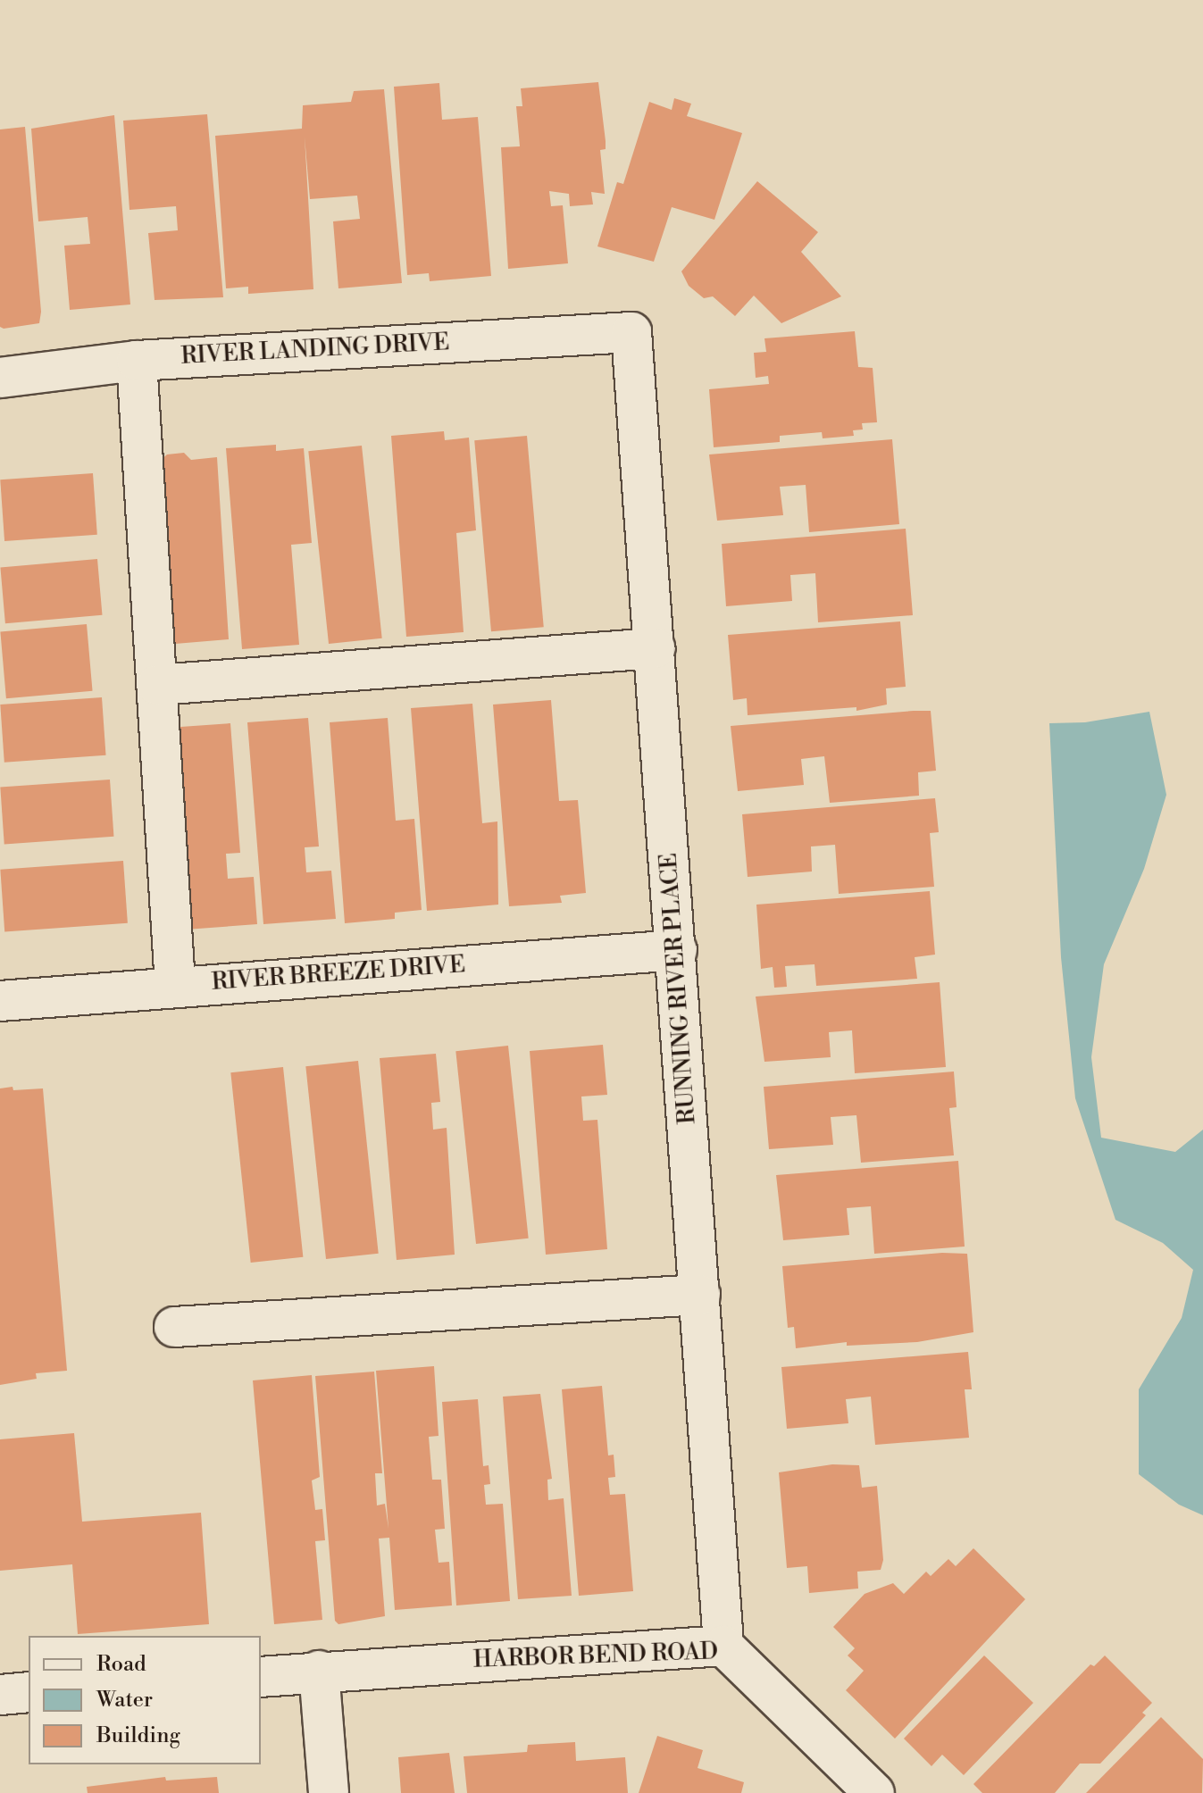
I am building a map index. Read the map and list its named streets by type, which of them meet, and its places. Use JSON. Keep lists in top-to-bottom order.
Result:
{
  "streets": {
    "street": [
      "RIVER LANDING DRIVE",
      "RIVER BREEZE DRIVE",
      "RUNNING RIVER PLACE",
      "HARBOR BEND ROAD"
    ]
  },
  "crossings": [
    ["RIVER LANDING DRIVE", "RUNNING RIVER PLACE"],
    ["RIVER BREEZE DRIVE", "RUNNING RIVER PLACE"],
    ["RUNNING RIVER PLACE", "HARBOR BEND ROAD"]
  ],
  "legend": ["Road", "Water", "Building"]
}
